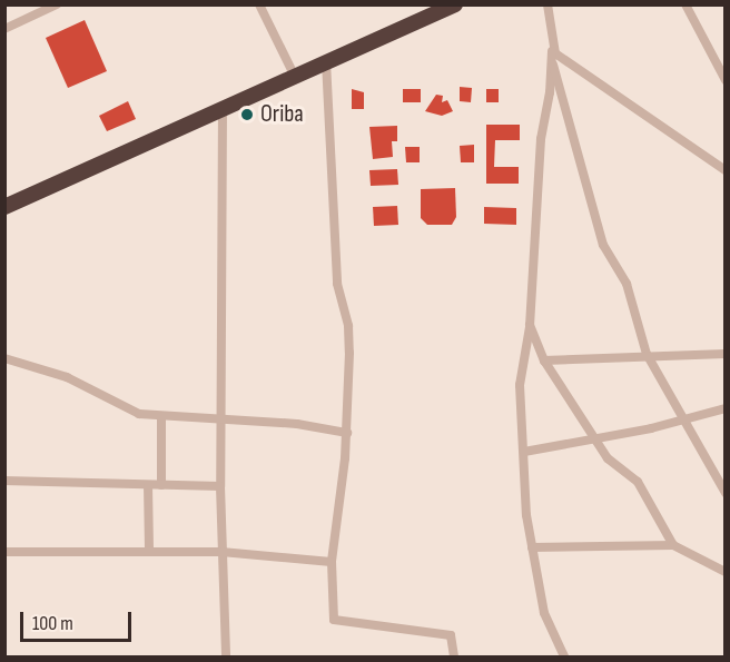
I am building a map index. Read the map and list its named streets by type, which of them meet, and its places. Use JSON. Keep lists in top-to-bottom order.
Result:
{
  "places": ["Oriba"],
  "scale_bar": "100 m"
}
